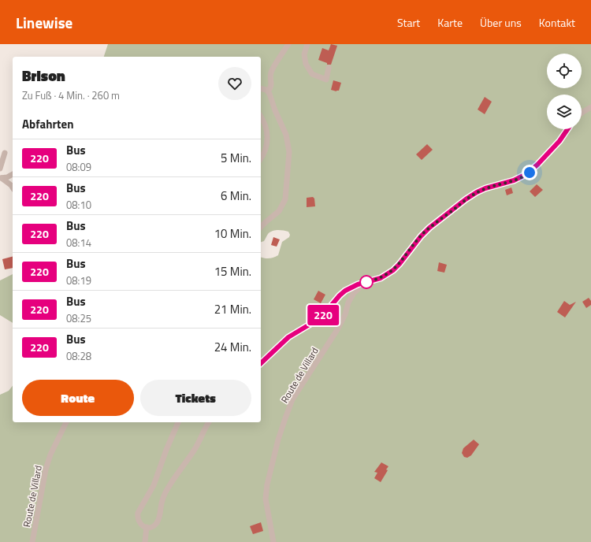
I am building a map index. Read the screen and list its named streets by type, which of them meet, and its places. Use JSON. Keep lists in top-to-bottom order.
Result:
{
  "streets": {
    "street": ["Route de Villard"]
  },
  "lines": ["bus line 220"],
  "page": {
    "header": "Linewise",
    "nav": [
      "Start",
      "Karte",
      "Über uns",
      "Kontakt"
    ],
    "on_map": "220",
    "heading": [
      ["Brison", "Zu Fuß · 4 Min. · 260 m"],
      "Abfahrten"
    ],
    "list": [
      {
        "mark": "220",
        "name": "Bus",
        "note": "08:09",
        "value": "5 Min."
      },
      {
        "mark": "220",
        "name": "Bus",
        "note": "08:10",
        "value": "6 Min."
      },
      {
        "mark": "220",
        "name": "Bus",
        "note": "08:14",
        "value": "10 Min."
      },
      {
        "mark": "220",
        "name": "Bus",
        "note": "08:19",
        "value": "15 Min."
      },
      {
        "mark": "220",
        "name": "Bus",
        "note": "08:25",
        "value": "21 Min."
      },
      {
        "mark": "220",
        "name": "Bus",
        "note": "08:28",
        "value": "24 Min."
      }
    ],
    "buttons": ["Route", "Tickets"]
  }
}
